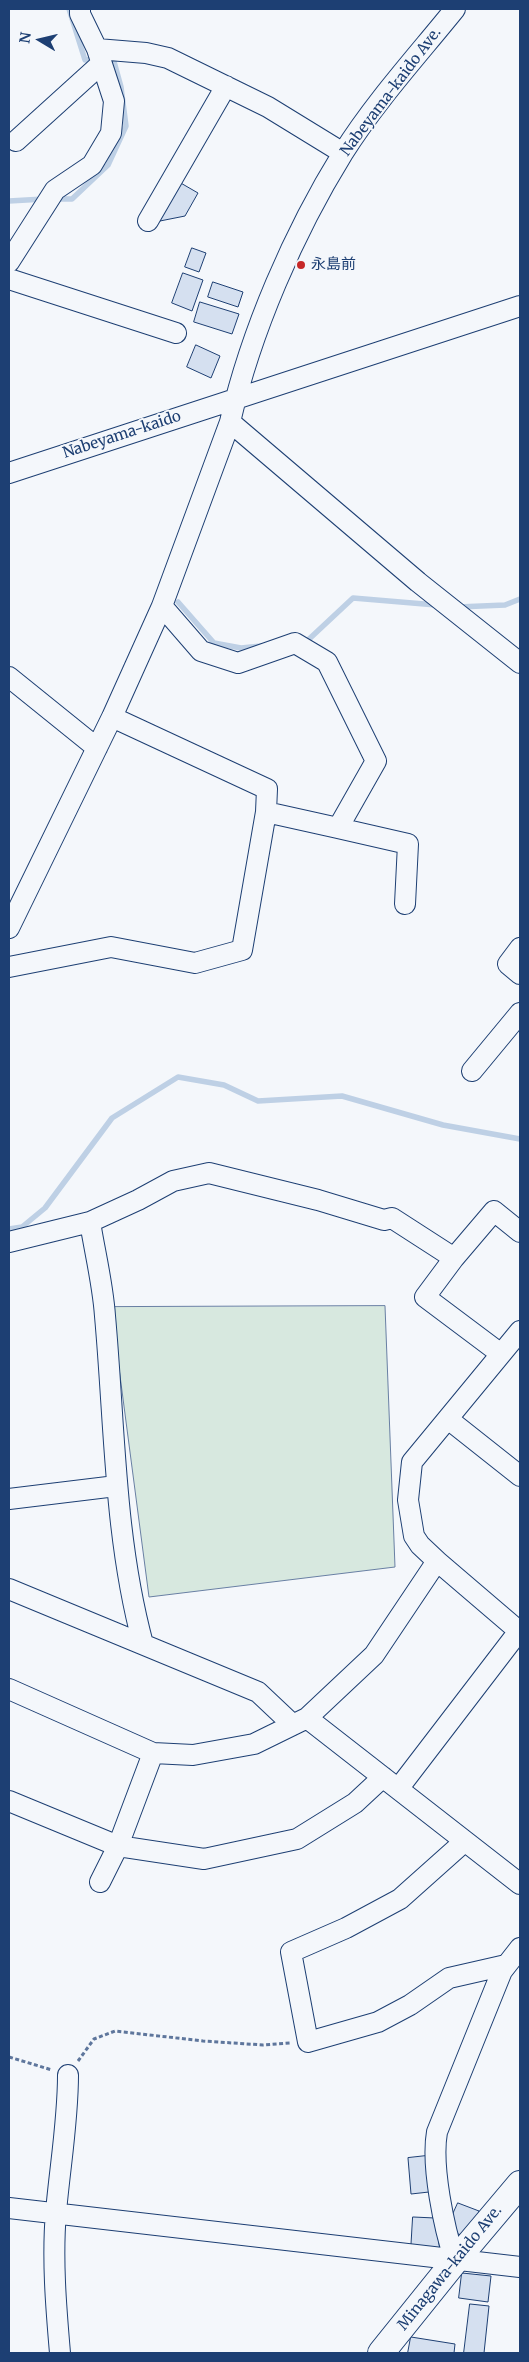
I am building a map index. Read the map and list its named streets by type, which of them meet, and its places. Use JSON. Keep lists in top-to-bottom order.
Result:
{
  "streets": {
    "main road": ["Minagawa-kaido Ave."],
    "street": ["Nabeyama-kaido Ave.", "Nabeyama-kaido"]
  },
  "crossings": [
    ["Nabeyama-kaido Ave.", "Nabeyama-kaido"]
  ],
  "places": ["永島前"],
  "north": "left"
}
